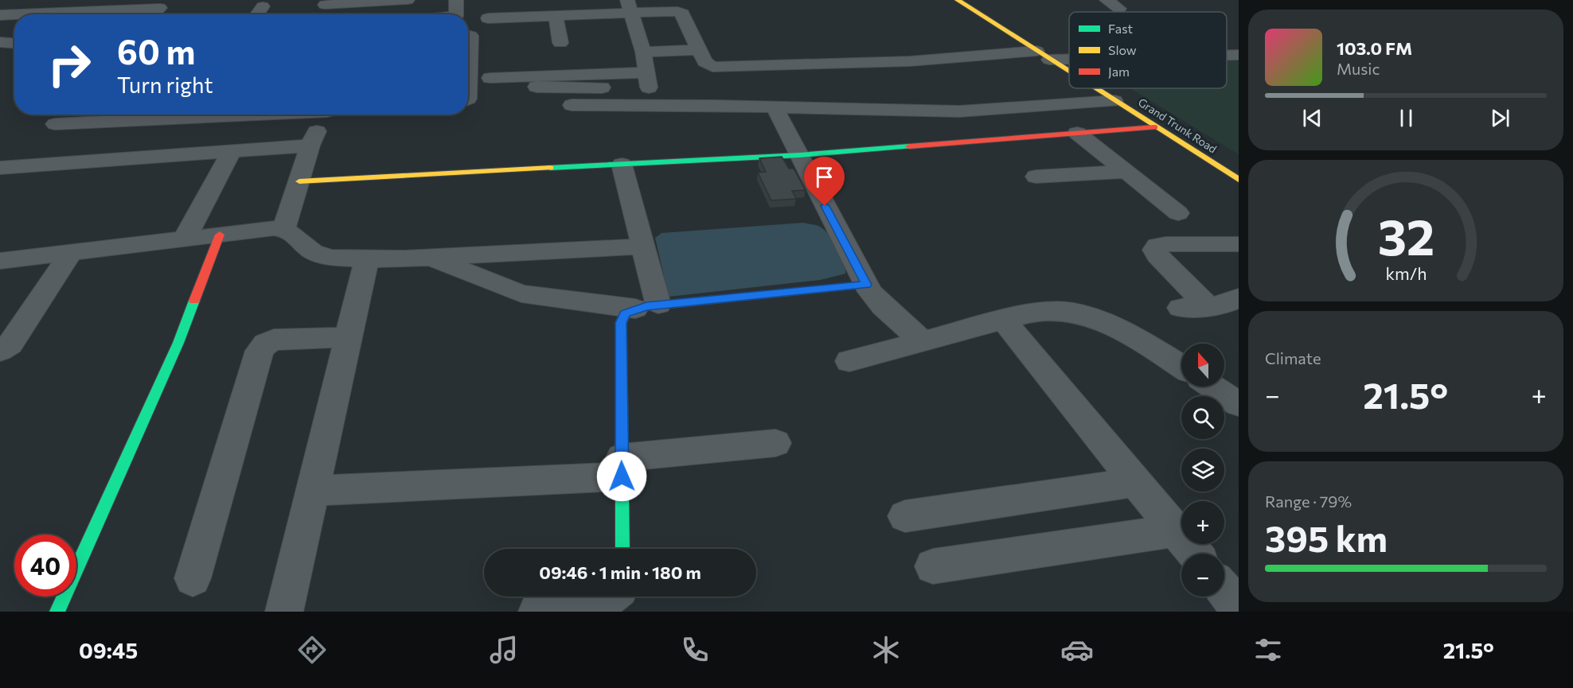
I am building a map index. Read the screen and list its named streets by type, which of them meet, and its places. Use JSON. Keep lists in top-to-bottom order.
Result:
{
  "streets": {
    "street": ["Grand Trunk Road"]
  },
  "legend": ["Fast", "Slow", "Jam"],
  "north": "top",
  "page": {
    "turn": ["60 m", "Turn right"],
    "song": ["103.0 FM", "Music"],
    "tile": [
      "Climate",
      ["Range · 79%", "395 km"]
    ],
    "map_buttons": ["+", "−"],
    "heat": ["−", "21.5°", "+"],
    "limit": "40",
    "trip": "09:46 · 1 min · 180 m",
    "tabs": ["09:45", "21.5°"],
    "gauge": ["32", "km/h"]
  }
}
